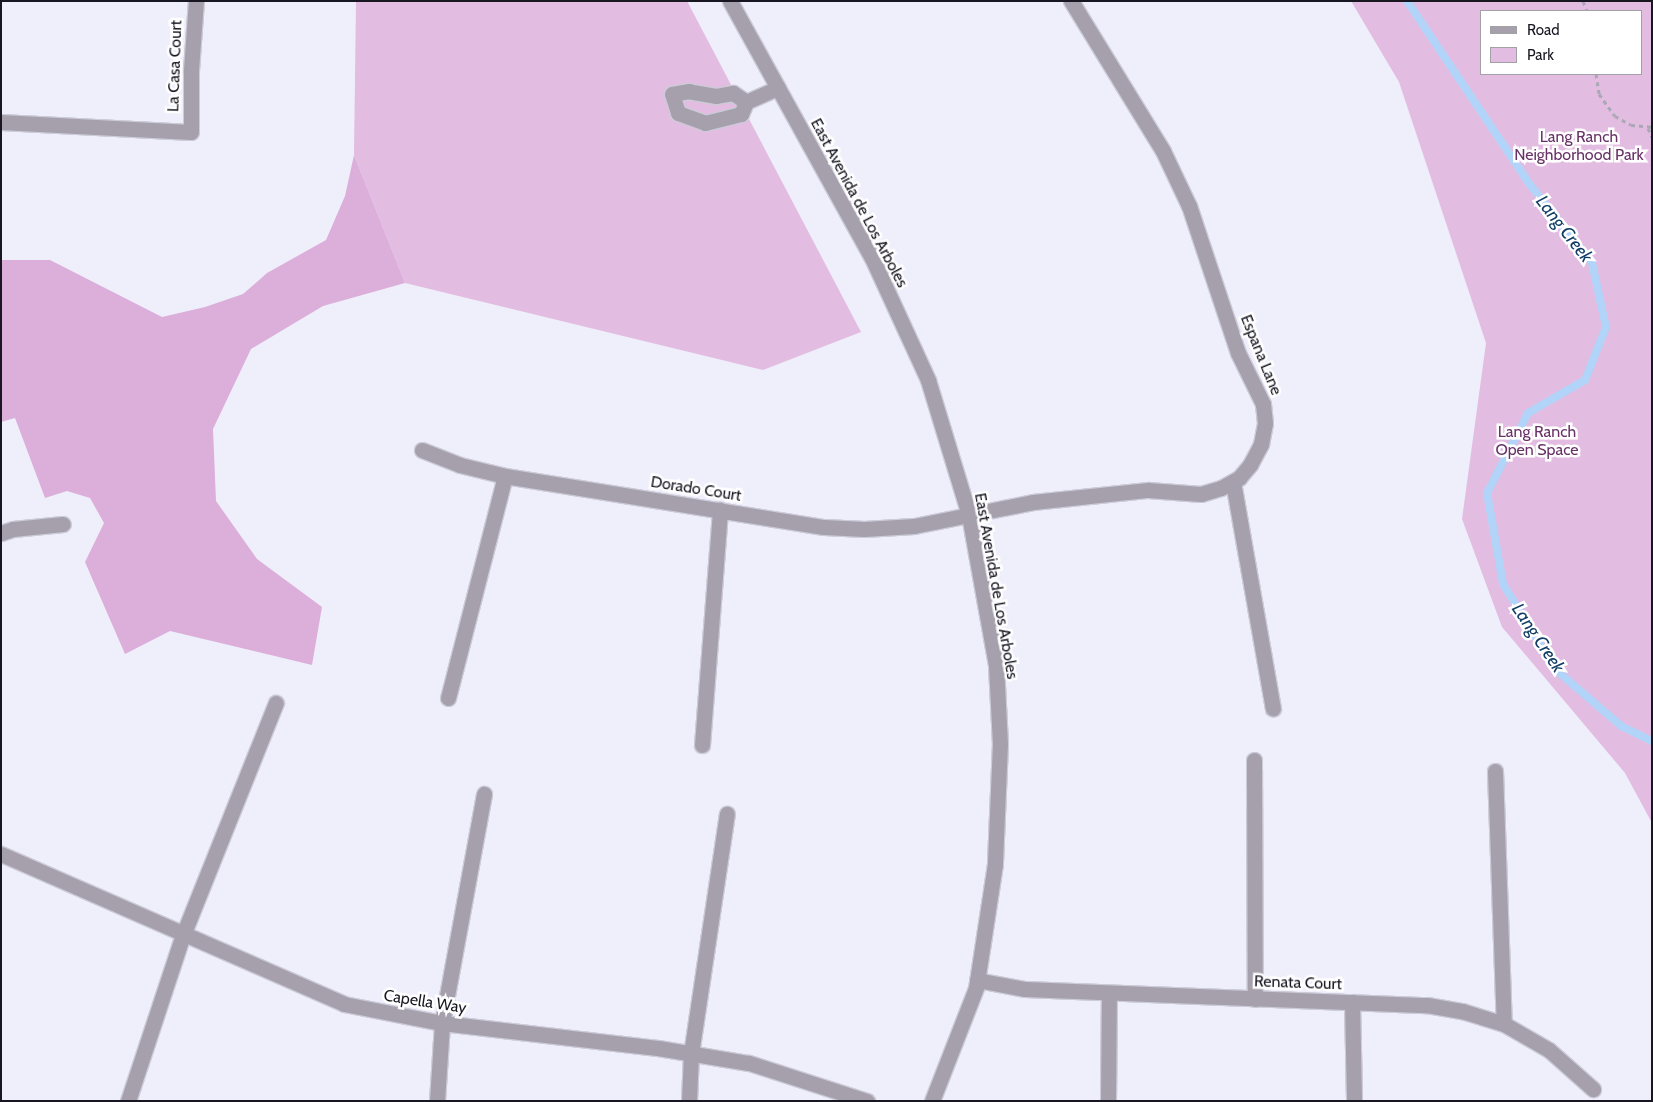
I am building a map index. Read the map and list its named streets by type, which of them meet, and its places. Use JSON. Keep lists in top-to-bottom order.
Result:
{
  "streets": {
    "street": [
      "La Casa Court",
      "East Avenida de Los Arboles",
      "Espana Lane",
      "Dorado Court",
      "Renata Court",
      "Capella Way"
    ]
  },
  "crossings": [
    ["East Avenida de Los Arboles", "Espana Lane"],
    ["East Avenida de Los Arboles", "Dorado Court"],
    ["East Avenida de Los Arboles", "Renata Court"],
    ["Espana Lane", "Dorado Court"]
  ],
  "water": ["Lang Creek"],
  "parks": ["Lang Ranch Neighborhood Park", "Lang Ranch Open Space"],
  "legend": ["Road", "Park"]
}
